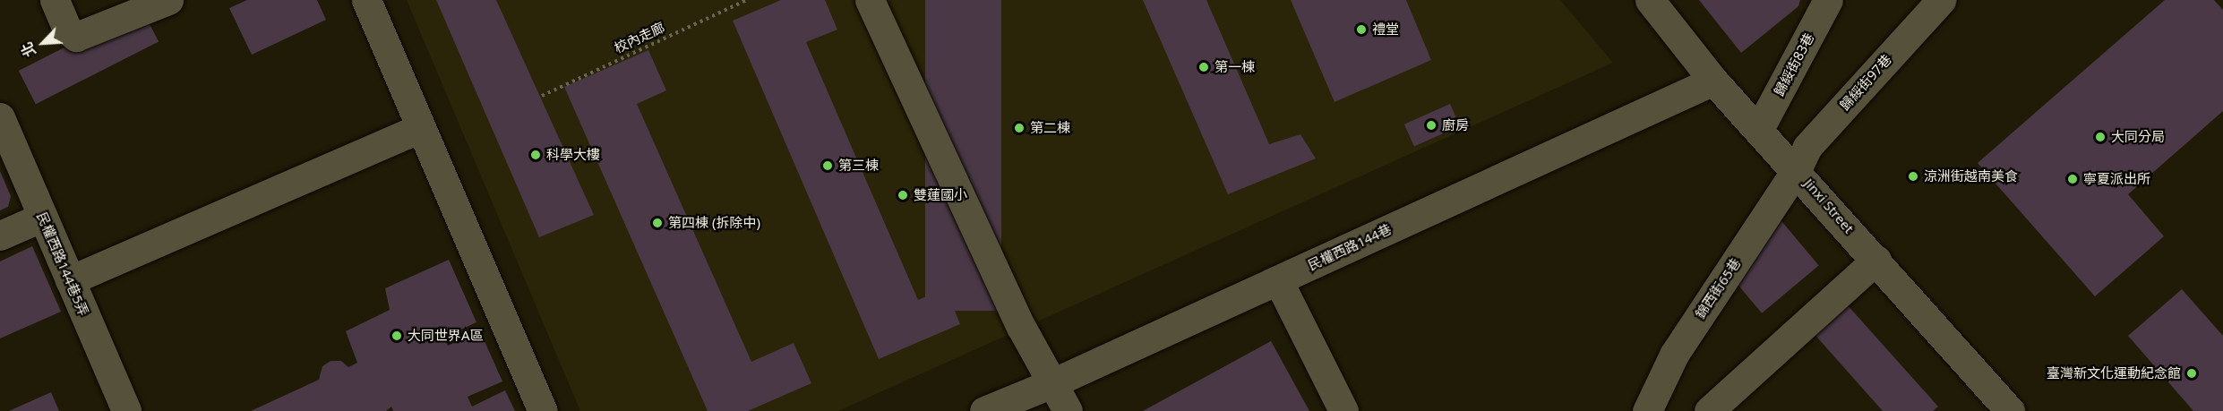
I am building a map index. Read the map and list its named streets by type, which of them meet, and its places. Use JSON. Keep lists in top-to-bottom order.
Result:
{
  "streets": {
    "street": [
      "歸綏街83巷",
      "歸綏街97巷",
      "Jinxi Street",
      "民權西路144巷",
      "民權西路144巷5弄",
      "錦西街65巷"
    ],
    "path": ["校內走廊"]
  },
  "crossings": [
    ["歸綏街83巷", "Jinxi Street"],
    ["歸綏街97巷", "Jinxi Street"],
    ["歸綏街97巷", "錦西街65巷"],
    ["Jinxi Street", "民權西路144巷"],
    ["Jinxi Street", "錦西街65巷"]
  ],
  "places": [
    "禮堂",
    "第一棟",
    "廚房",
    "第二棟",
    "大同分局",
    "科學大樓",
    "第三棟",
    "涼洲街越南美食",
    "寧夏派出所",
    "雙蓮國小",
    "第四棟 (拆除中)",
    "大同世界A區",
    "臺灣新文化運動紀念館"
  ],
  "north": "bottom left"
}
